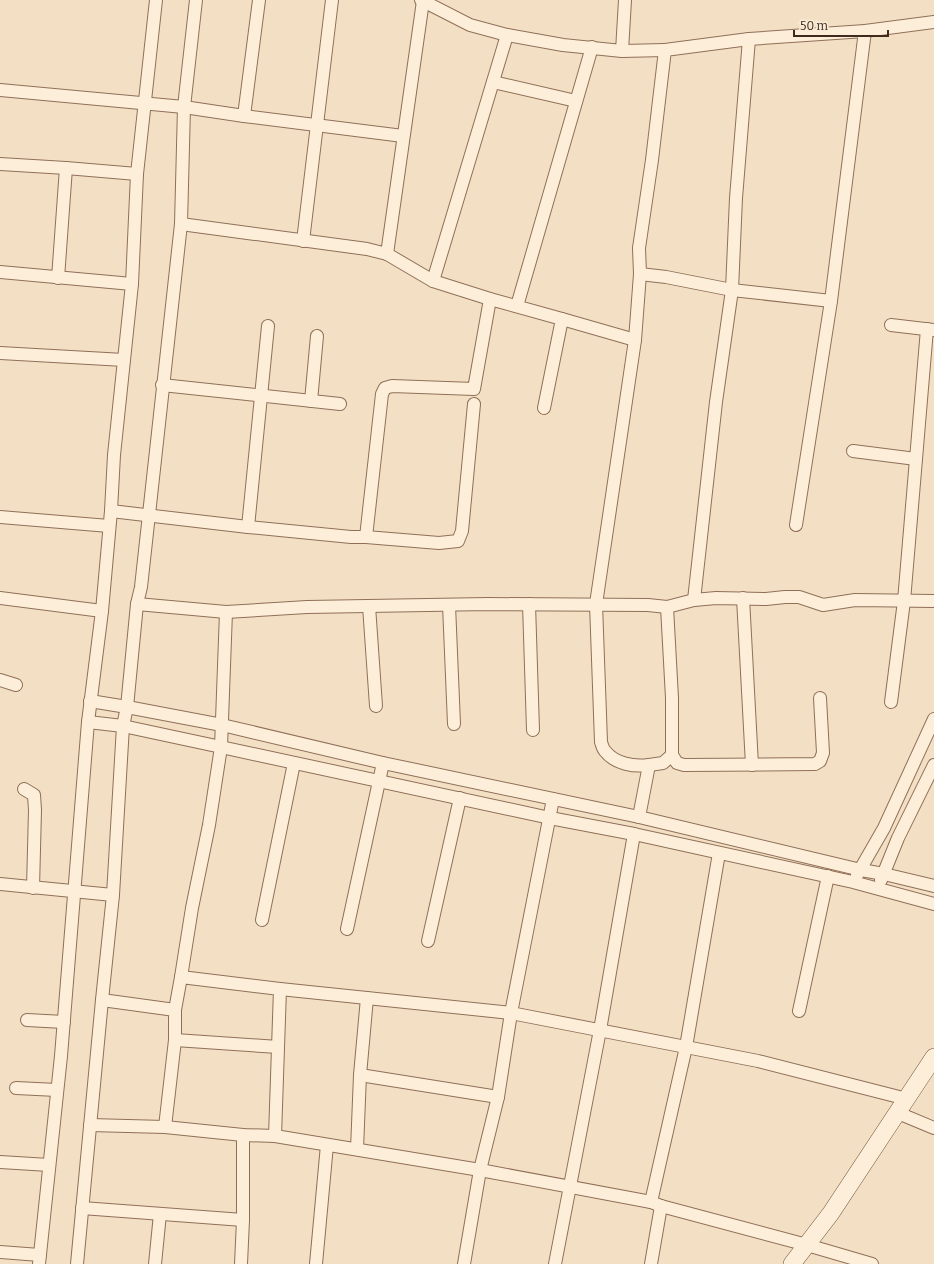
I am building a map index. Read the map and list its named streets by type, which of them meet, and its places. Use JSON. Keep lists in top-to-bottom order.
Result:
{
  "scale_bar": "50 m"
}
